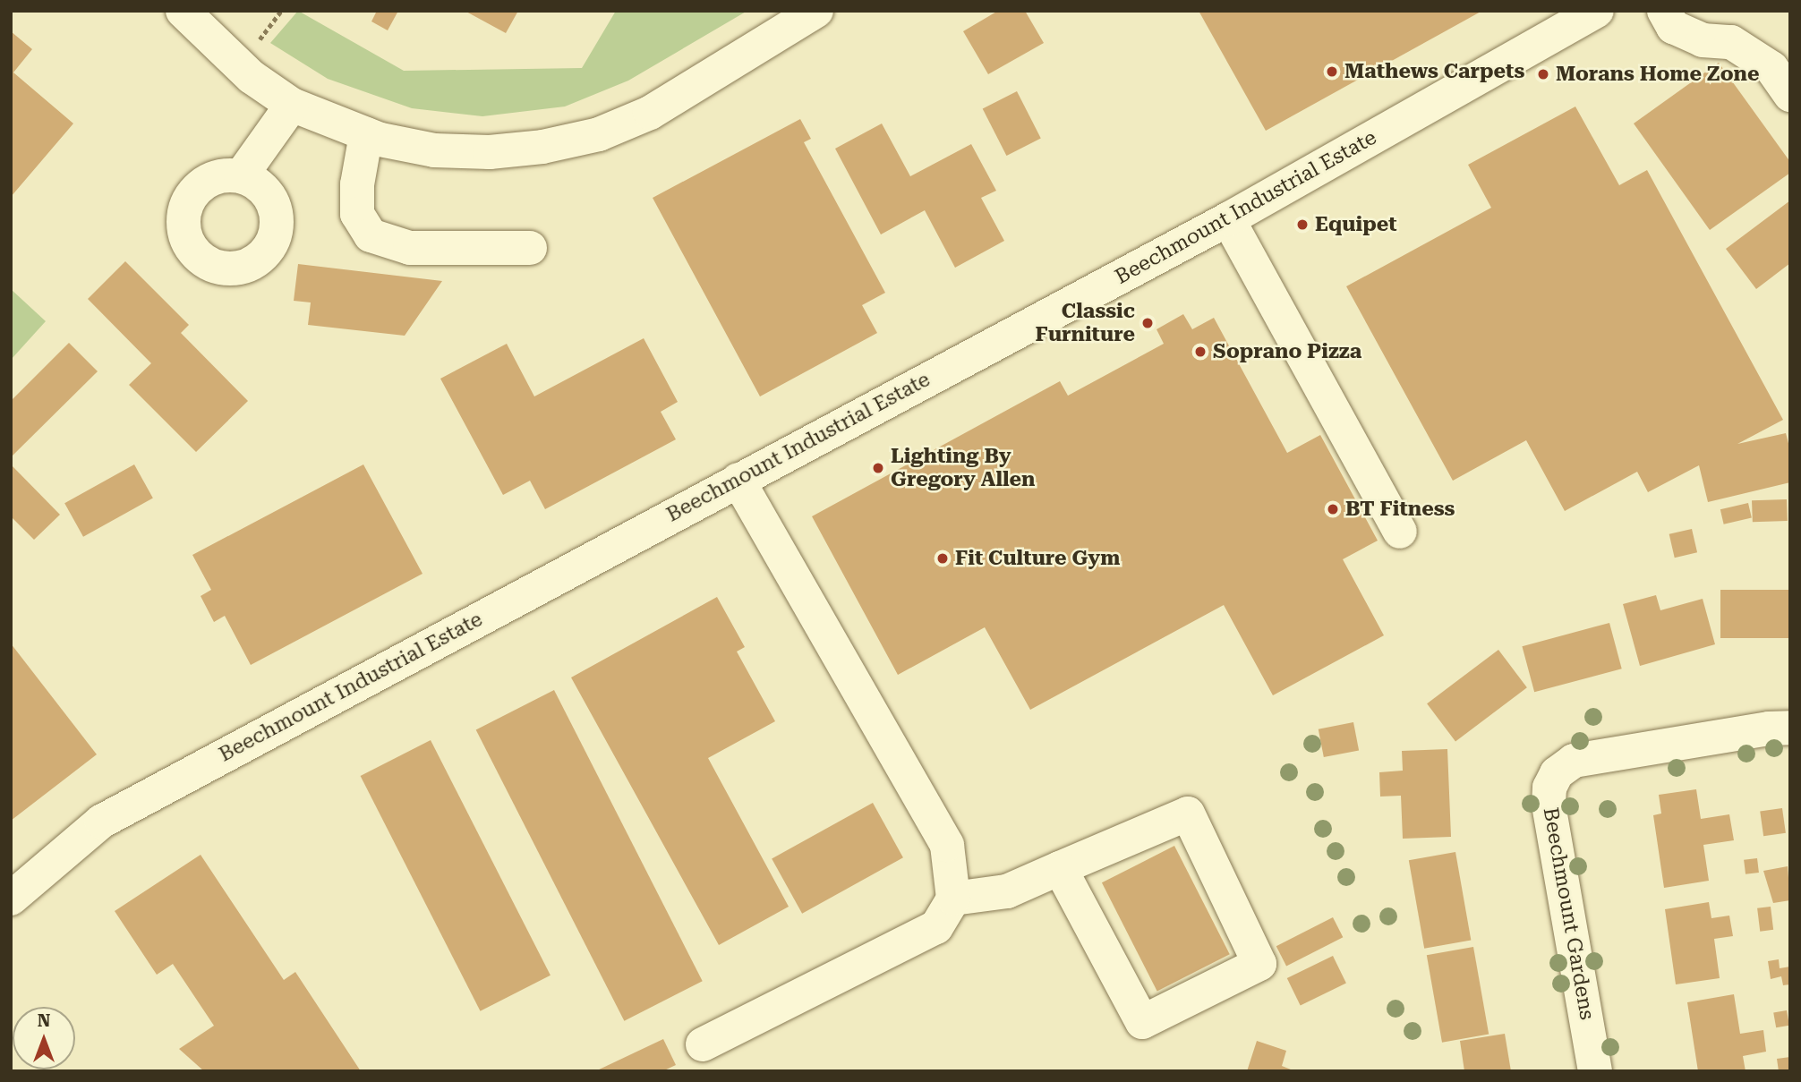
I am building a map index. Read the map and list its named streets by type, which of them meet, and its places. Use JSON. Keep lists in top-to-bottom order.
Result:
{
  "streets": {
    "street": ["Beechmount Industrial Estate", "Beechmount Gardens"]
  },
  "places": [
    "Mathews Carpets",
    "Morans Home Zone",
    "Equipet",
    "Classic Furniture",
    "Soprano Pizza",
    "Lighting By Gregory Allen",
    "BT Fitness",
    "Fit Culture Gym"
  ],
  "north": "top"
}
